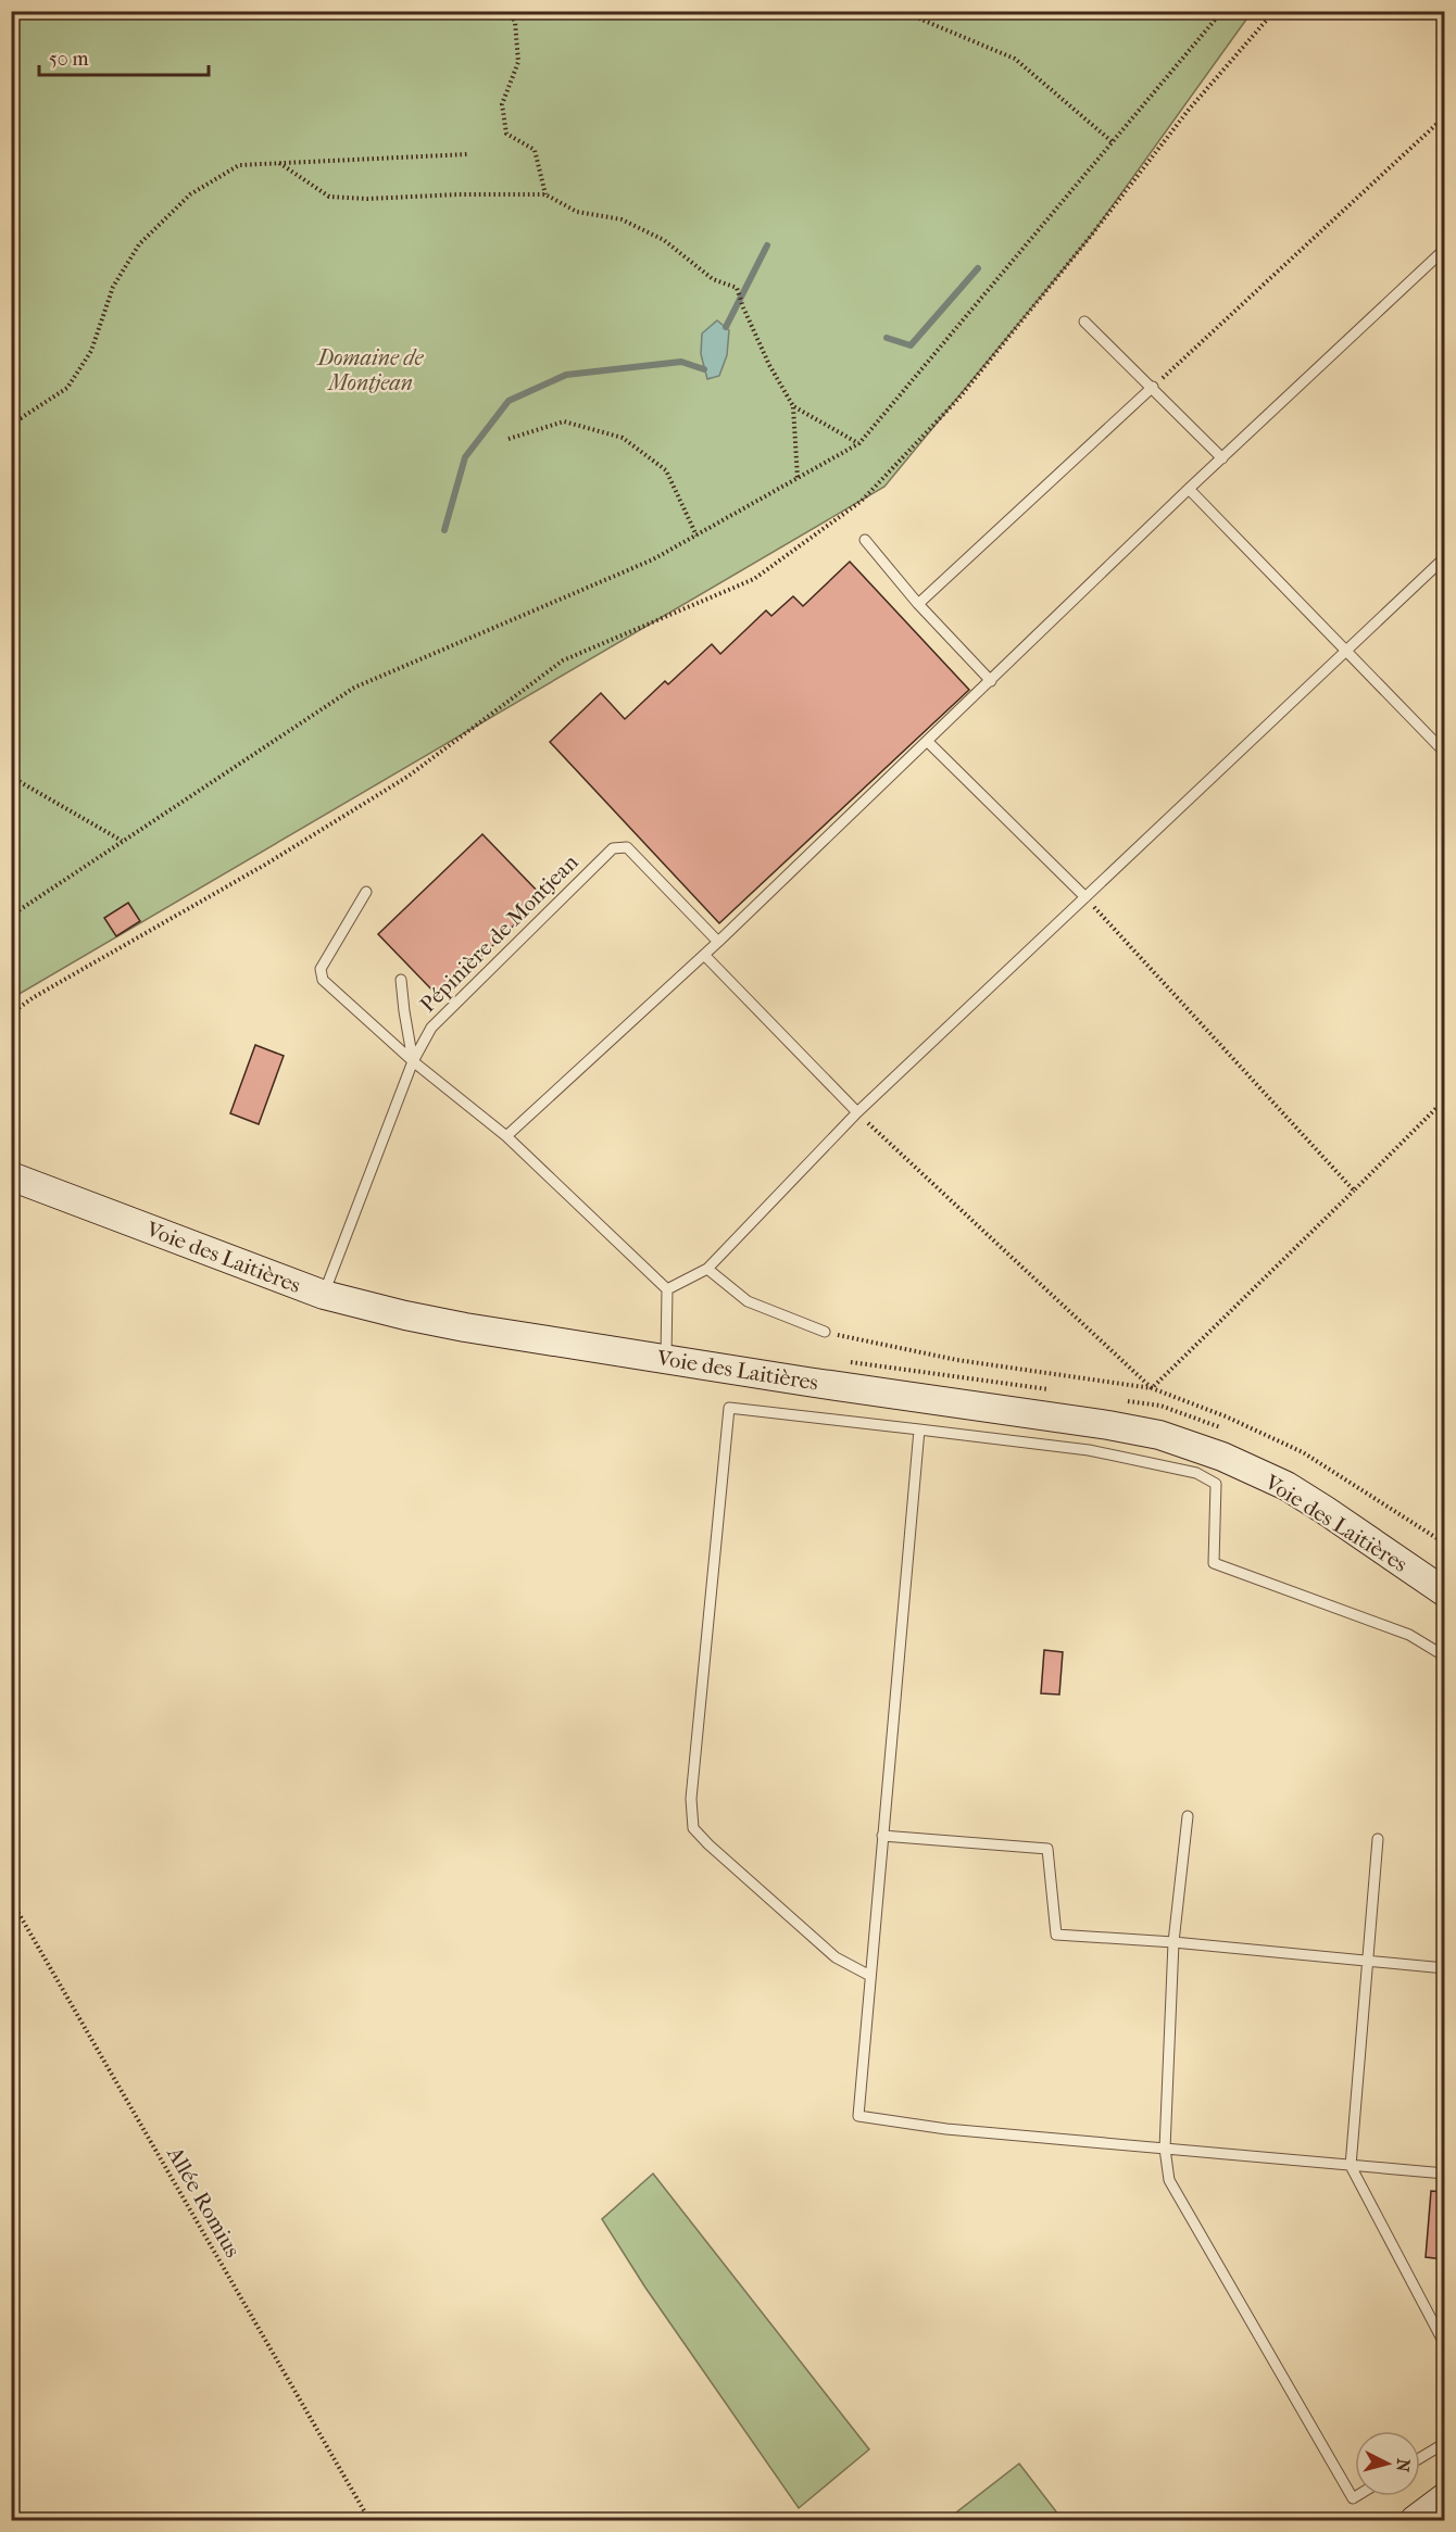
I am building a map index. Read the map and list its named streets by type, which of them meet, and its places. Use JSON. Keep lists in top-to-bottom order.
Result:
{
  "streets": {
    "street": ["Voie des Laitières"],
    "lane": ["Pépinière de Montjean"],
    "path": ["Allée Romius"]
  },
  "crossings": [
    ["Pépinière de Montjean", "Voie des Laitières"]
  ],
  "parks": ["Domaine de Montjean"],
  "scale_bar": "50 m",
  "north": "right"
}
